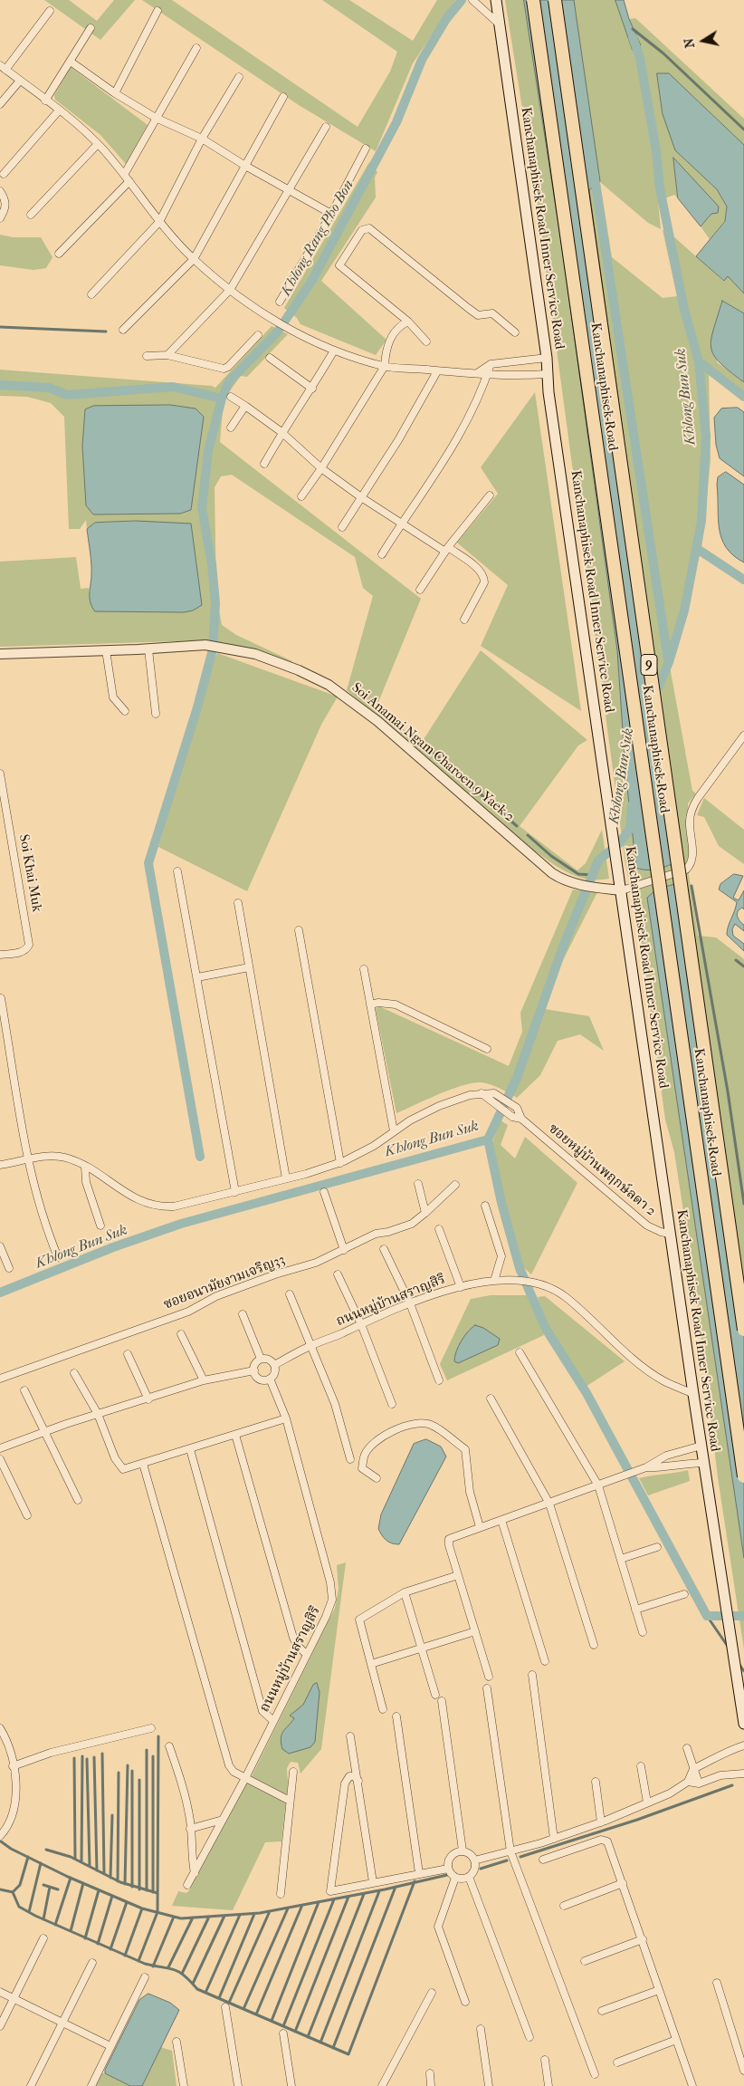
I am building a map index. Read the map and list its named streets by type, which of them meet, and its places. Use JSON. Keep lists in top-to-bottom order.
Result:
{
  "streets": {
    "highway": ["Kanchanaphisek Road", "9"],
    "main road": ["Kanchanaphisek Road Inner Service Road"],
    "street": [
      "Soi Anamai Ngam Charoen 9 Yaek 2",
      "Soi Khai Muk",
      "ซอยหมู่บ้านพฤกษ์ลดา 2",
      "ซอยอนามัยงามเจริญ33",
      "ถนนหมู่บ้านสราญสิริ"
    ]
  },
  "crossings": [
    ["Kanchanaphisek Road Inner Service Road", "Soi Anamai Ngam Charoen 9 Yaek 2"],
    ["Kanchanaphisek Road Inner Service Road", "ซอยหมู่บ้านพฤกษ์ลดา 2"],
    ["Kanchanaphisek Road Inner Service Road", "ถนนหมู่บ้านสราญสิริ"]
  ],
  "water": ["Khlong Rang Pho Bon", "Khlong Bun Suk"],
  "north": "left"
}
